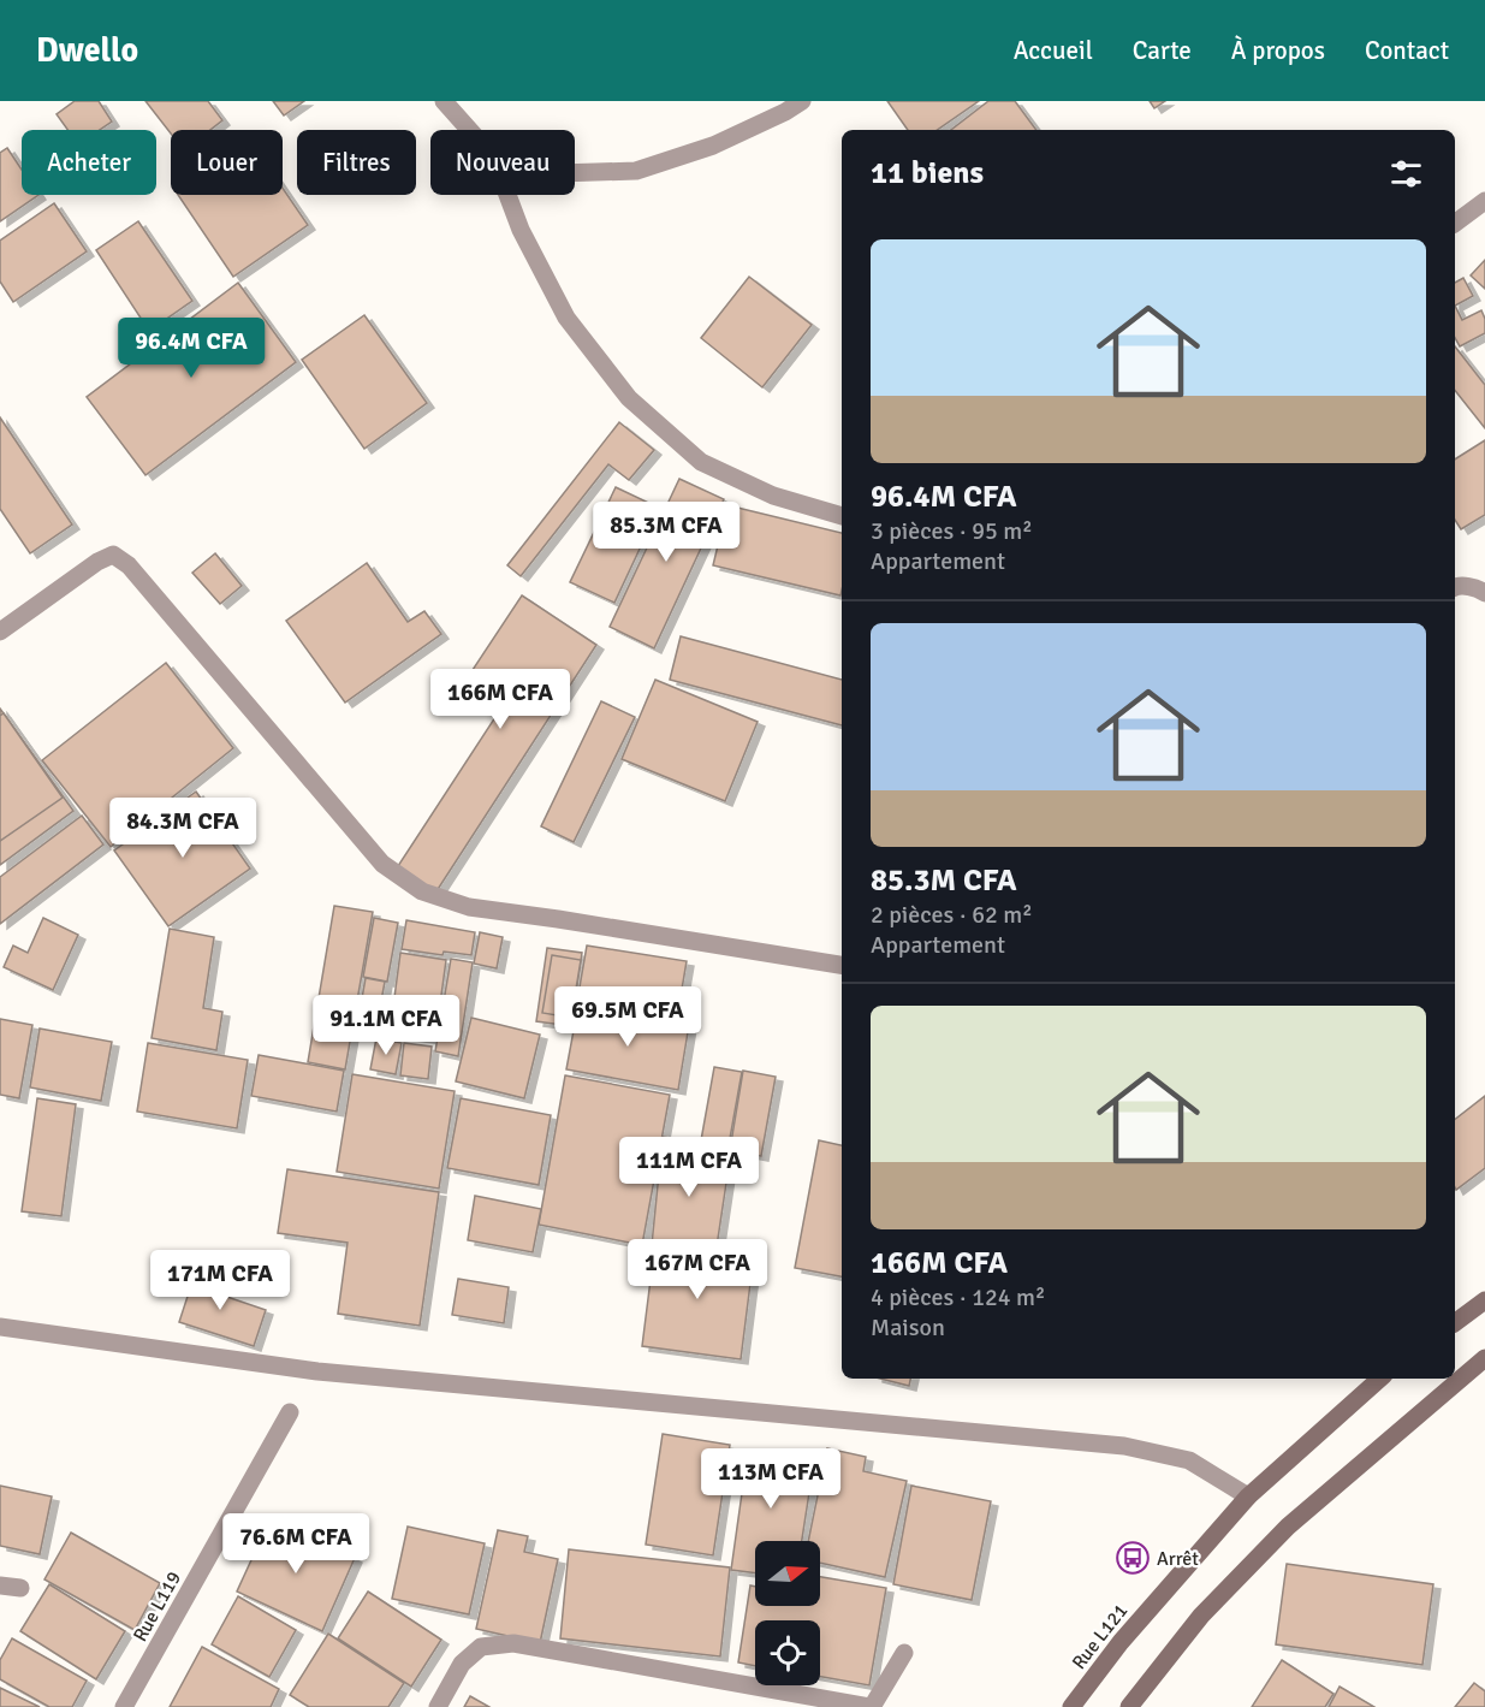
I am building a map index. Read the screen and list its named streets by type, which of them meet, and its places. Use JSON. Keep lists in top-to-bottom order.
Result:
{
  "streets": {
    "main road": ["Rue L121"],
    "street": ["Rue L119"]
  },
  "places": {
    "bus stop": ["Arrêt"]
  },
  "north": "right",
  "page": {
    "header": "Dwello",
    "nav": [
      "Accueil",
      "Carte",
      "À propos",
      "Contact"
    ],
    "chip": [
      "Acheter",
      "Louer",
      "Filtres",
      "Nouveau"
    ],
    "heading": "11 biens",
    "list": [
      {
        "name": "96.4M CFA",
        "note": "3 pièces · 95 m² · Appartement"
      },
      {
        "name": "85.3M CFA",
        "note": "2 pièces · 62 m² · Appartement"
      },
      {
        "name": "166M CFA",
        "note": "4 pièces · 124 m² · Maison"
      }
    ],
    "price": [
      "96.4M CFA",
      "85.3M CFA",
      "166M CFA",
      "84.3M CFA",
      "69.5M CFA",
      "91.1M CFA",
      "111M CFA",
      "167M CFA",
      "171M CFA",
      "113M CFA",
      "76.6M CFA"
    ]
  }
}
